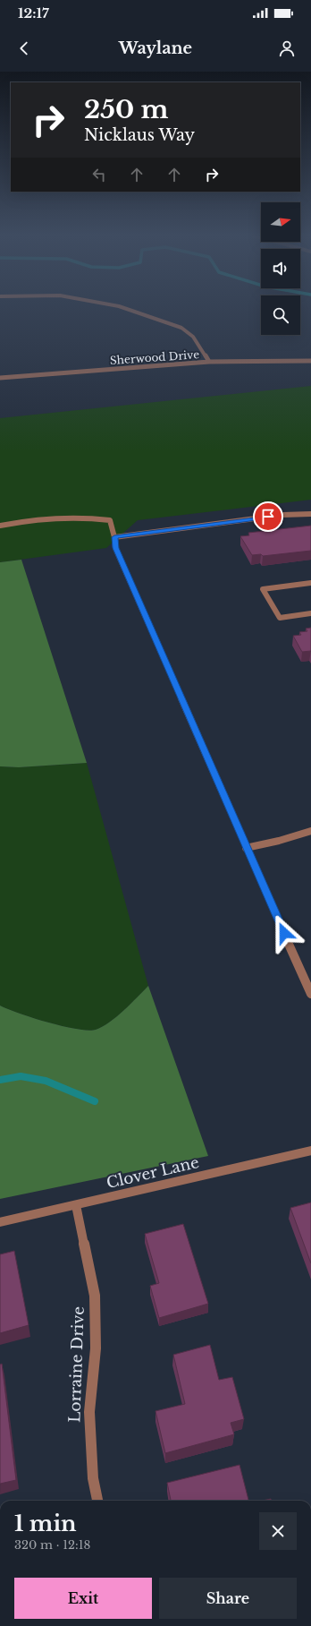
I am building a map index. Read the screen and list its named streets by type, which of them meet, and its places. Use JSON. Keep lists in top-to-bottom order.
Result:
{
  "streets": {
    "street": ["Sherwood Drive", "Clover Lane", "Lorraine Drive"]
  },
  "crossings": [
    ["Clover Lane", "Lorraine Drive"]
  ],
  "north": "right",
  "page": {
    "status": "12:17",
    "header": "Waylane",
    "turn": ["250 m", "Nicklaus Way"],
    "heading": ["1 min", "320 m · 12:18"],
    "buttons": ["Exit", "Share"]
  }
}
